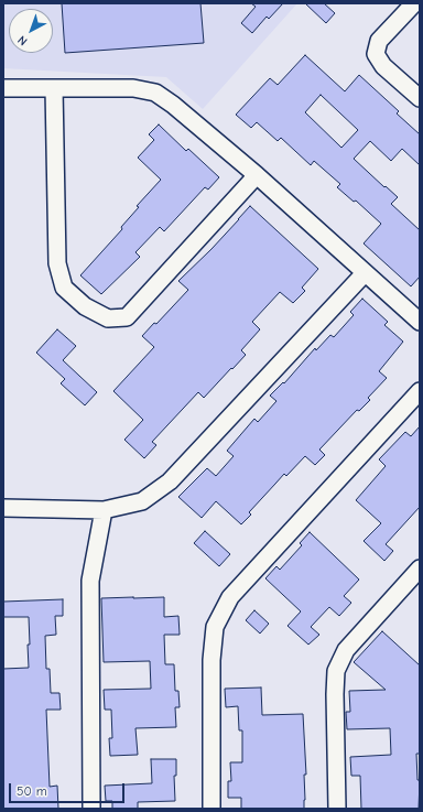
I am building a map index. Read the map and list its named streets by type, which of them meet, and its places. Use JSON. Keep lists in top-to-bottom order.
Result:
{
  "scale_bar": "50 m",
  "north": "bottom left"
}
